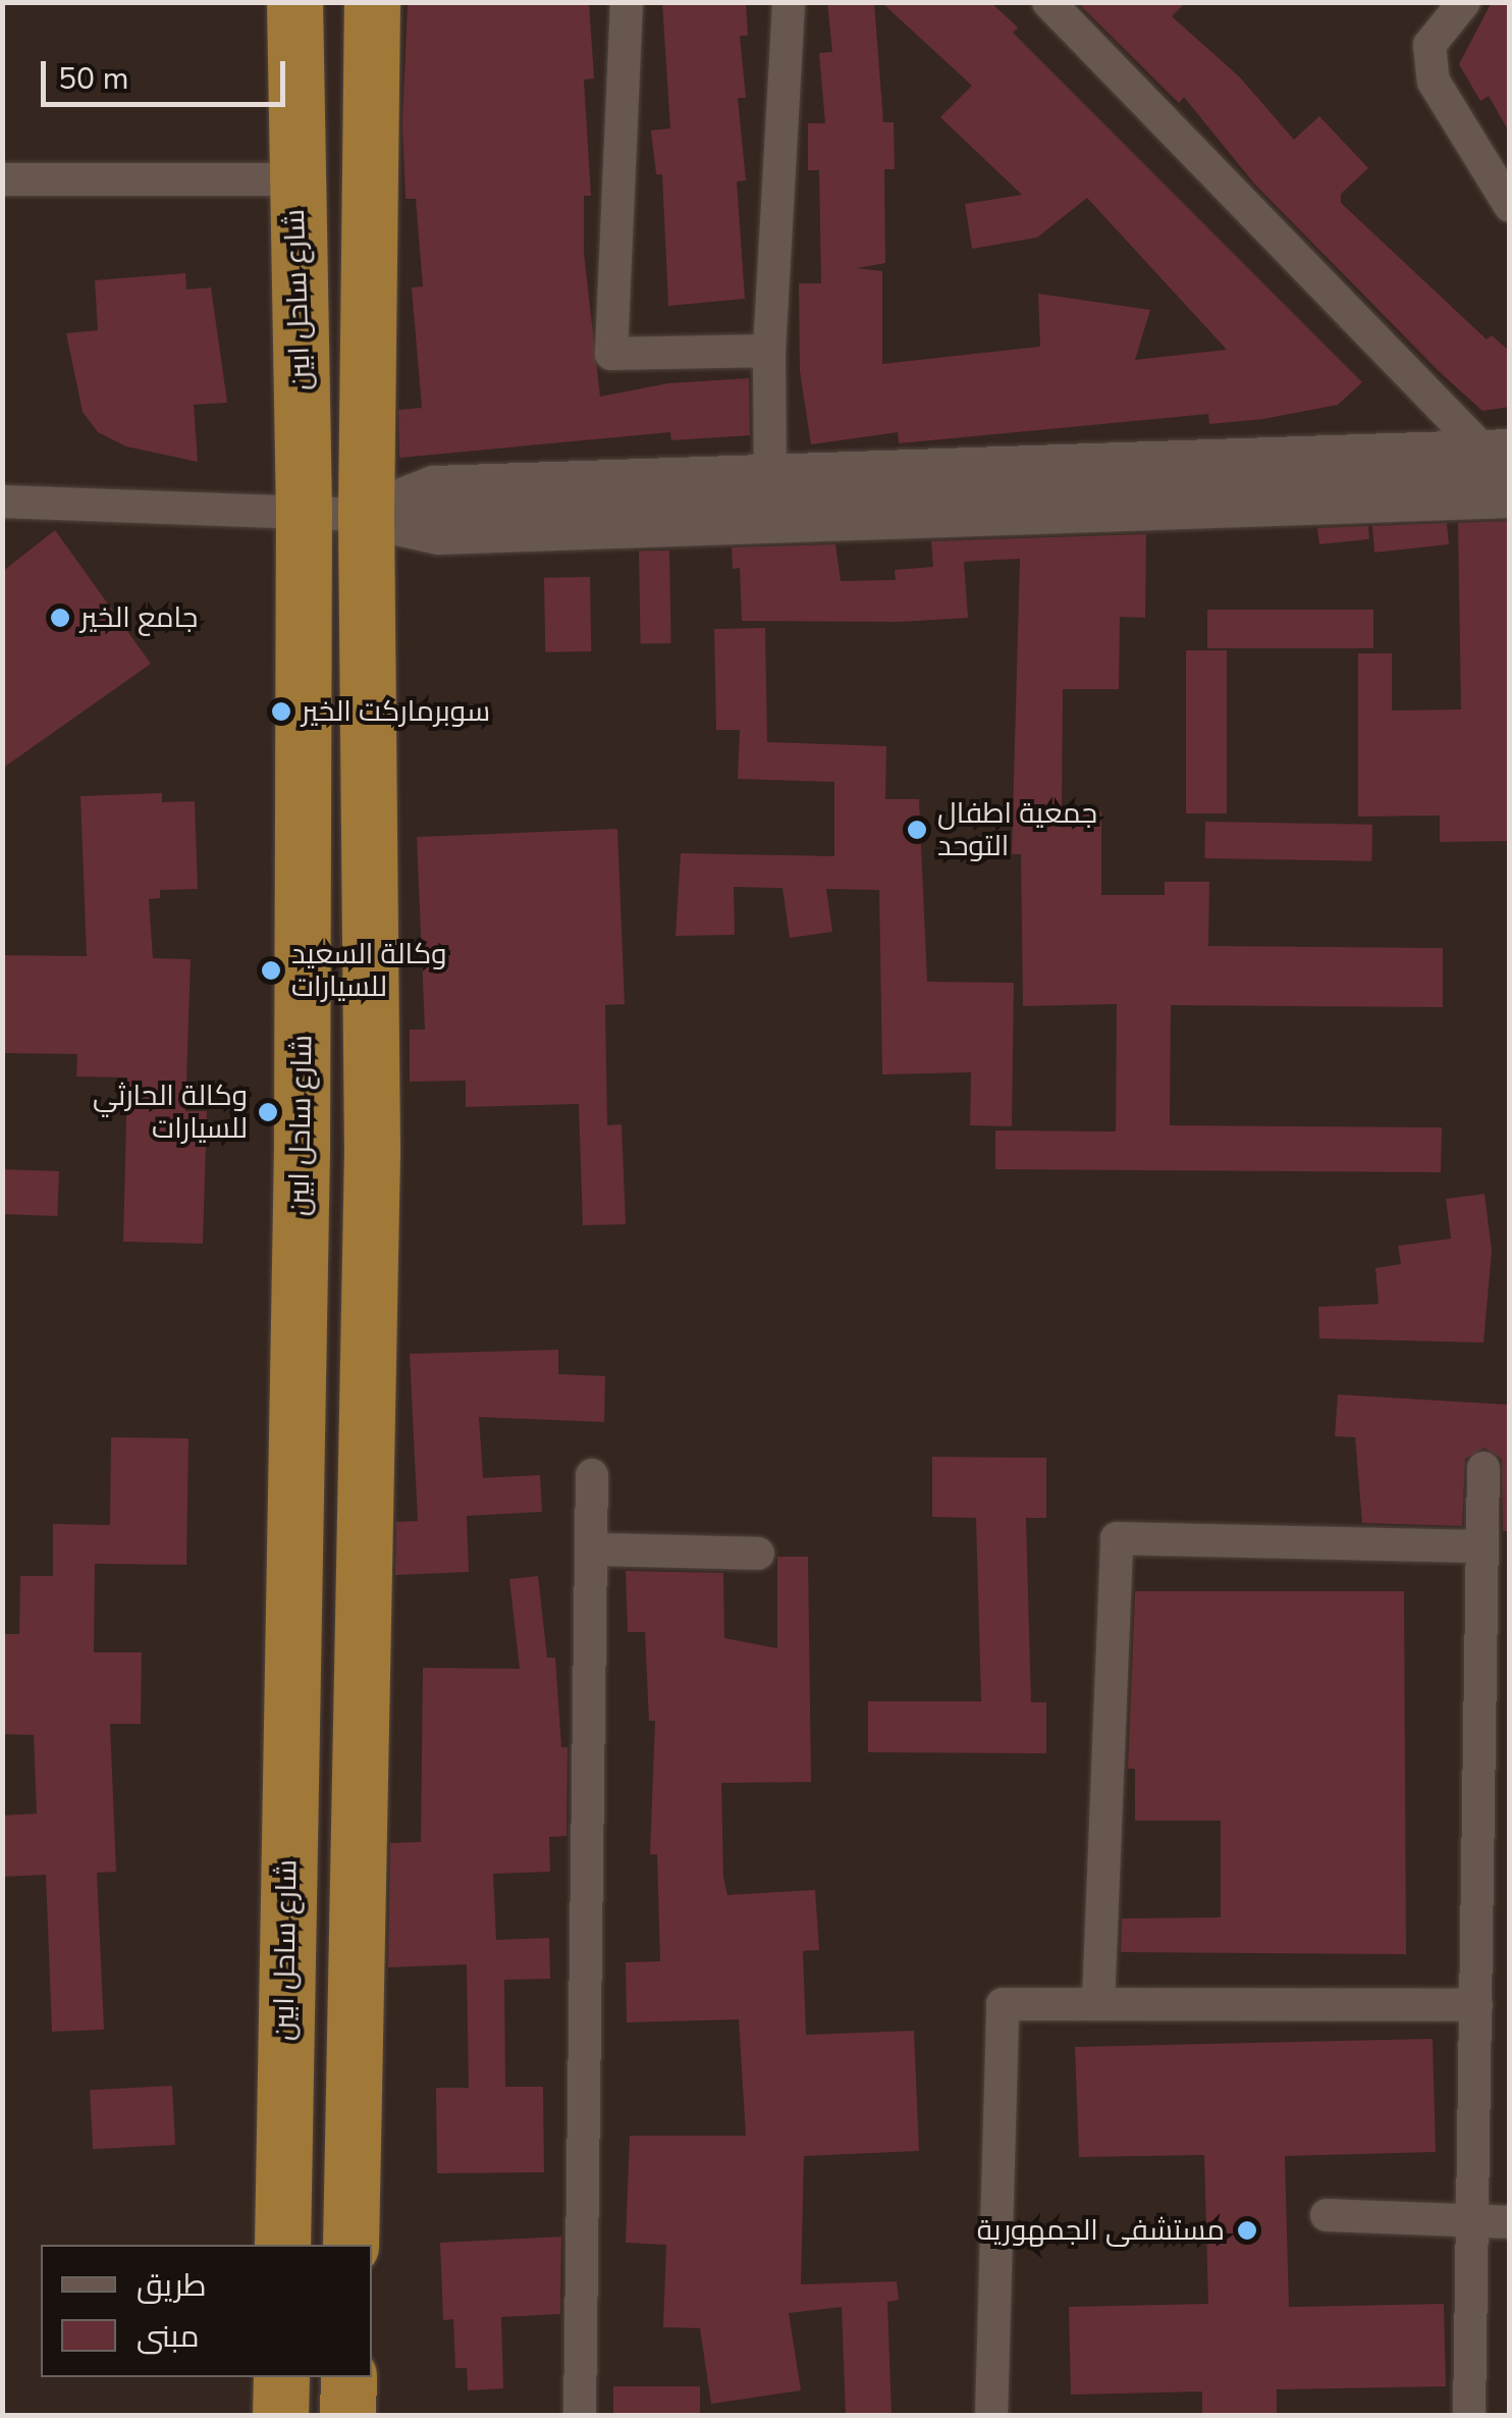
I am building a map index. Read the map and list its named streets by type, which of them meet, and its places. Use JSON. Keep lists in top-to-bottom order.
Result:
{
  "streets": {
    "highway": ["شارع ساحل ابين"]
  },
  "places": [
    "جامع الخير",
    "سوبرماركت الخير",
    "جمعية اطفال التوحد",
    "وكالة السعيد للسيارات",
    "وكالة الحارثي للسيارات",
    "مستشفى الجمهورية"
  ],
  "legend": ["طريق", "مبنى"],
  "scale_bar": "50 m"
}
